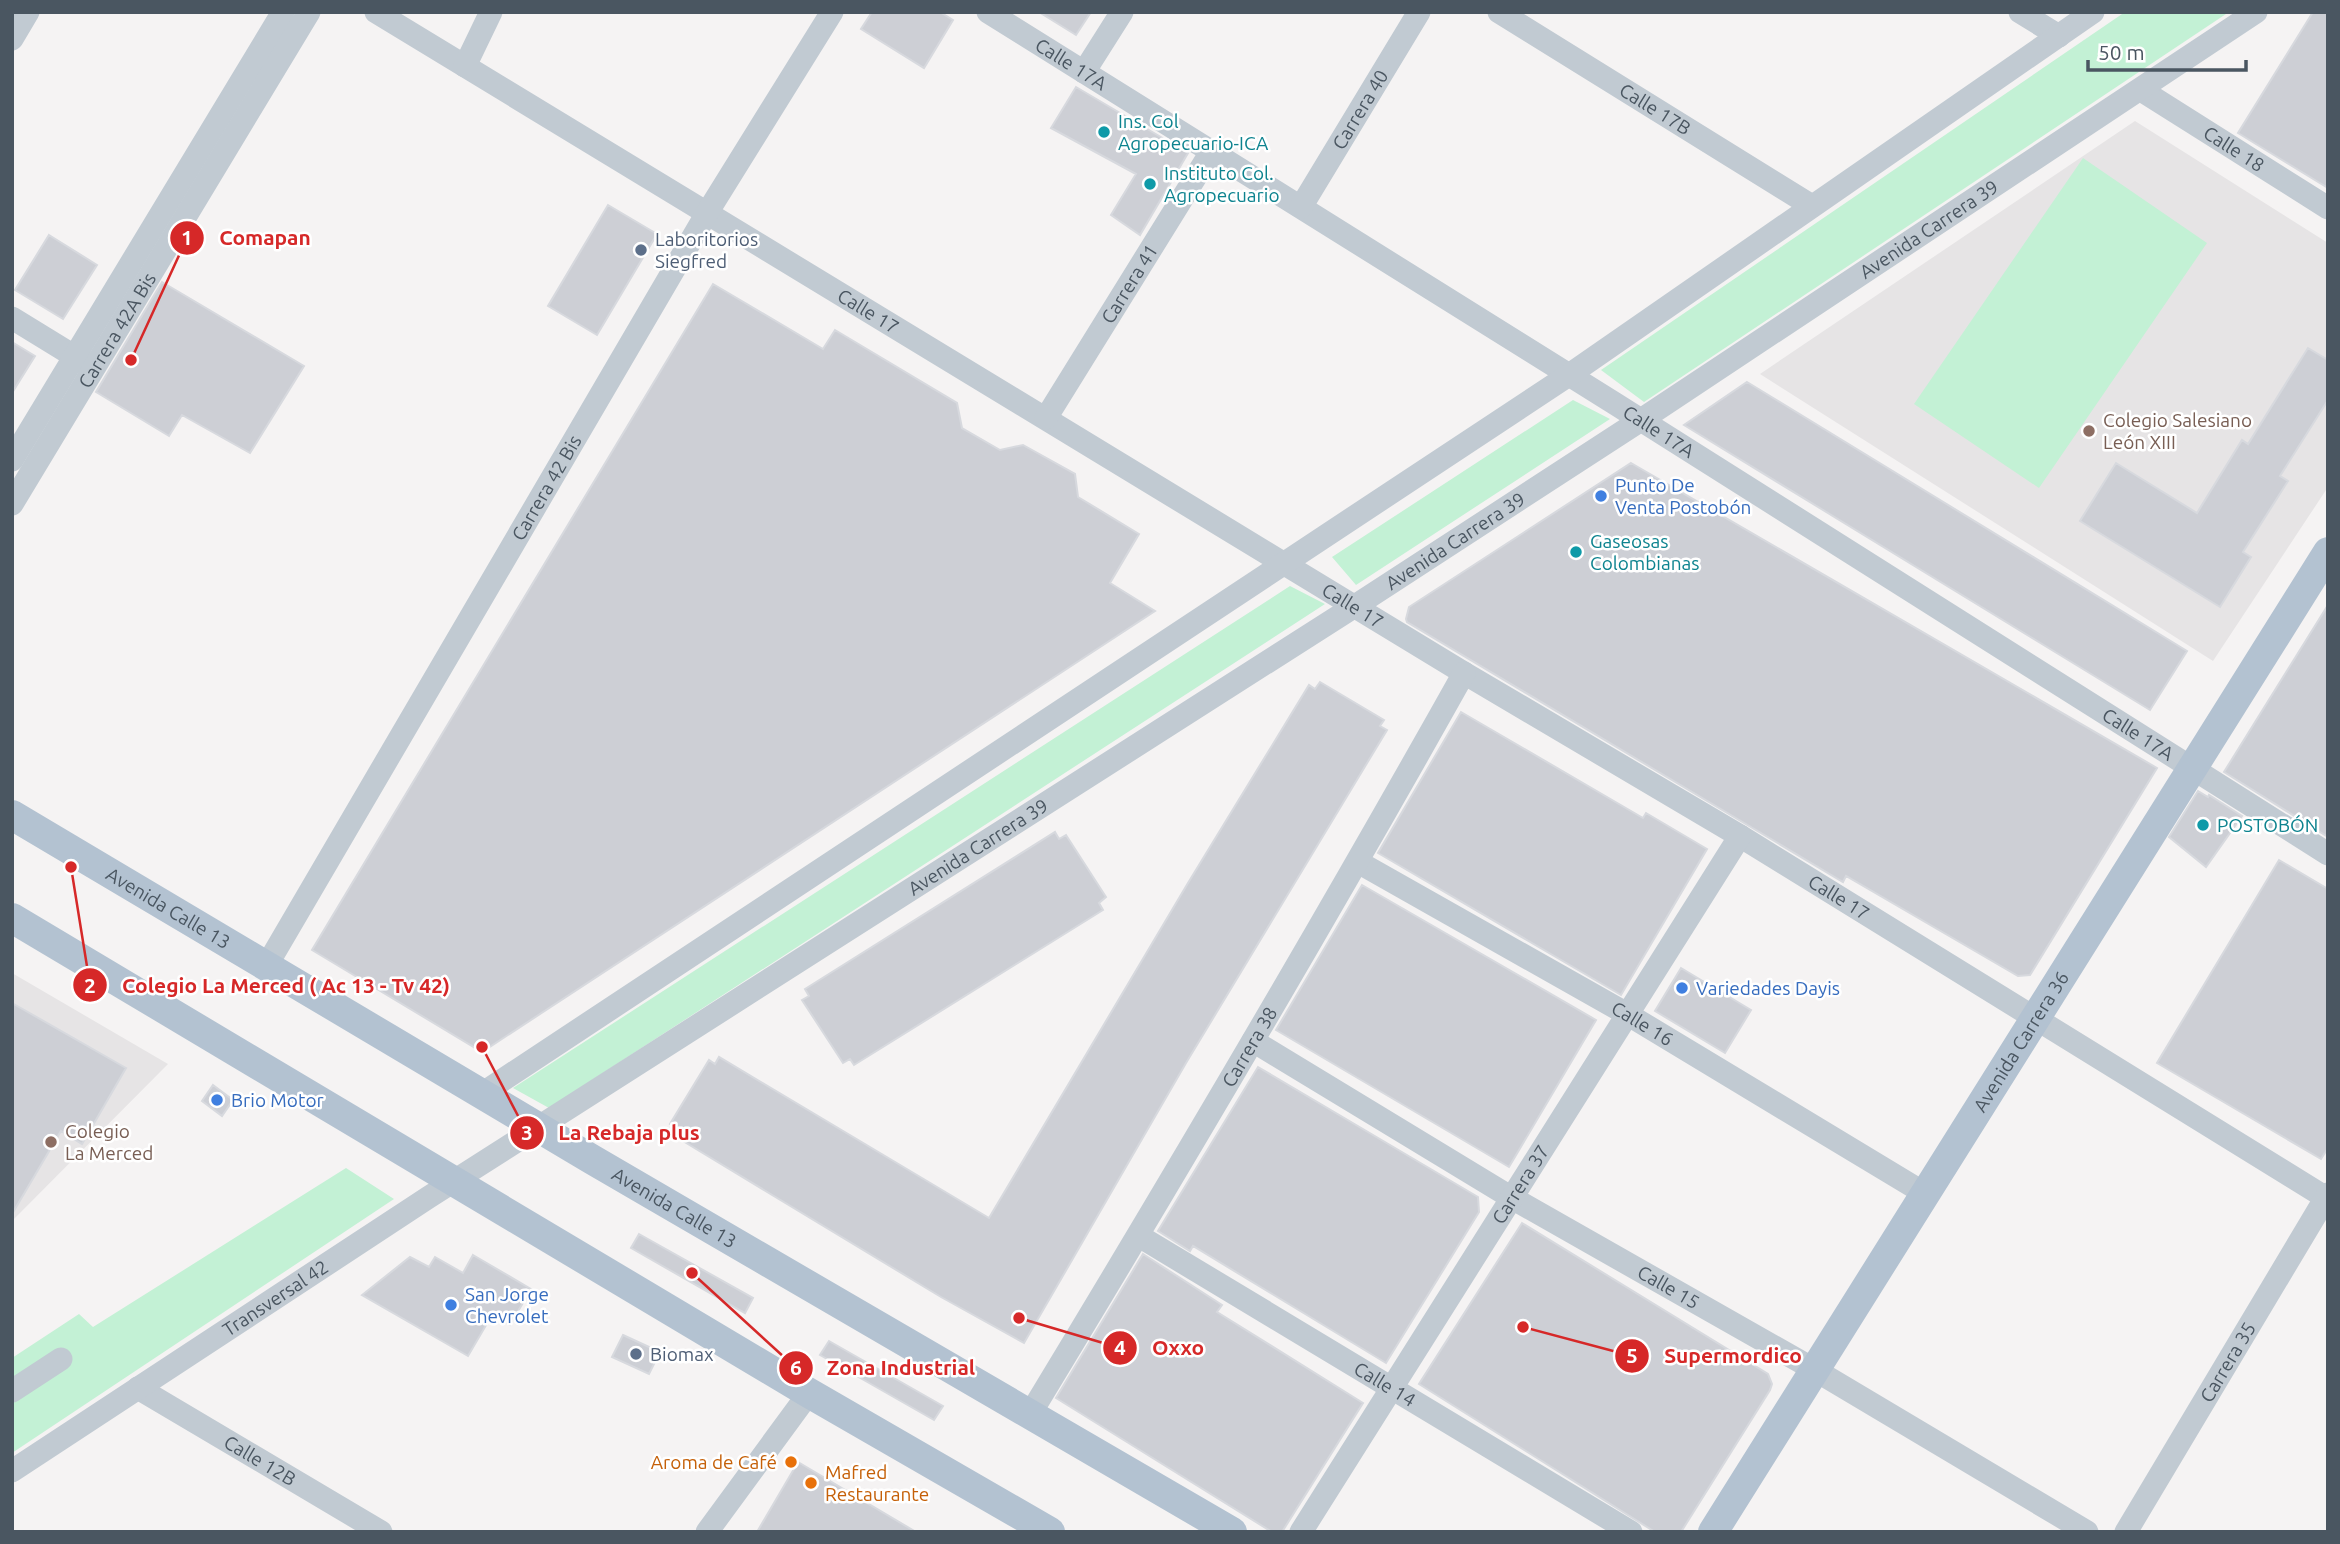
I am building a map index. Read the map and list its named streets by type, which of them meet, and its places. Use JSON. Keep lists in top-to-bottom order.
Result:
{
  "streets": {
    "main road": ["Avenida Calle 13", "Avenida Carrera 36"],
    "street": [
      "Calle 17A",
      "Calle 17B",
      "Carrera 40",
      "Calle 18",
      "Avenida Carrera 39",
      "Carrera 41",
      "Calle 17",
      "Carrera 42A Bis",
      "Carrera 42 Bis",
      "Calle 16",
      "Carrera 38",
      "Carrera 37",
      "Calle 15",
      "Transversal 42",
      "Carrera 35",
      "Calle 14",
      "Calle 12B"
    ]
  },
  "crossings": [
    ["Calle 17A", "Carrera 40"],
    ["Calle 17A", "Avenida Carrera 39"],
    ["Calle 17A", "Carrera 41"],
    ["Calle 17A", "Avenida Carrera 36"],
    ["Calle 18", "Avenida Carrera 39"],
    ["Avenida Carrera 39", "Calle 17"],
    ["Avenida Carrera 39", "Avenida Calle 13"],
    ["Avenida Carrera 39", "Transversal 42"],
    ["Carrera 41", "Calle 17"],
    ["Calle 17", "Carrera 42 Bis"],
    ["Calle 17", "Avenida Carrera 36"],
    ["Calle 17", "Carrera 38"],
    ["Calle 17", "Carrera 37"],
    ["Calle 17", "Carrera 35"],
    ["Carrera 42 Bis", "Avenida Calle 13"],
    ["Avenida Calle 13", "Carrera 38"],
    ["Avenida Calle 13", "Transversal 42"],
    ["Calle 16", "Avenida Carrera 36"],
    ["Calle 16", "Carrera 38"],
    ["Calle 16", "Carrera 37"],
    ["Avenida Carrera 36", "Calle 15"],
    ["Carrera 38", "Calle 15"],
    ["Carrera 38", "Calle 14"],
    ["Carrera 37", "Calle 15"],
    ["Carrera 37", "Calle 14"],
    ["Transversal 42", "Calle 12B"]
  ],
  "places": [
    "Ins. Col Agropecuario-ICA",
    "Instituto Col. Agropecuario",
    "Laboritorios Siegfred",
    "Comapan",
    "Colegio Salesiano León XIII",
    "Punto De Venta Postobón",
    "Gaseosas Colombianas",
    "POSTOBÓN",
    "Colegio La Merced ( Ac 13 - Tv 42)",
    "Variedades Dayis",
    "La Rebaja plus",
    "Brio Motor",
    "Colegio La Merced",
    "Zona Industrial",
    "San Jorge Chevrolet",
    "Oxxo",
    "Supermordico",
    "Biomax",
    "Aroma de Café",
    "Mafred Restaurante"
  ],
  "scale_bar": "50 m"
}
